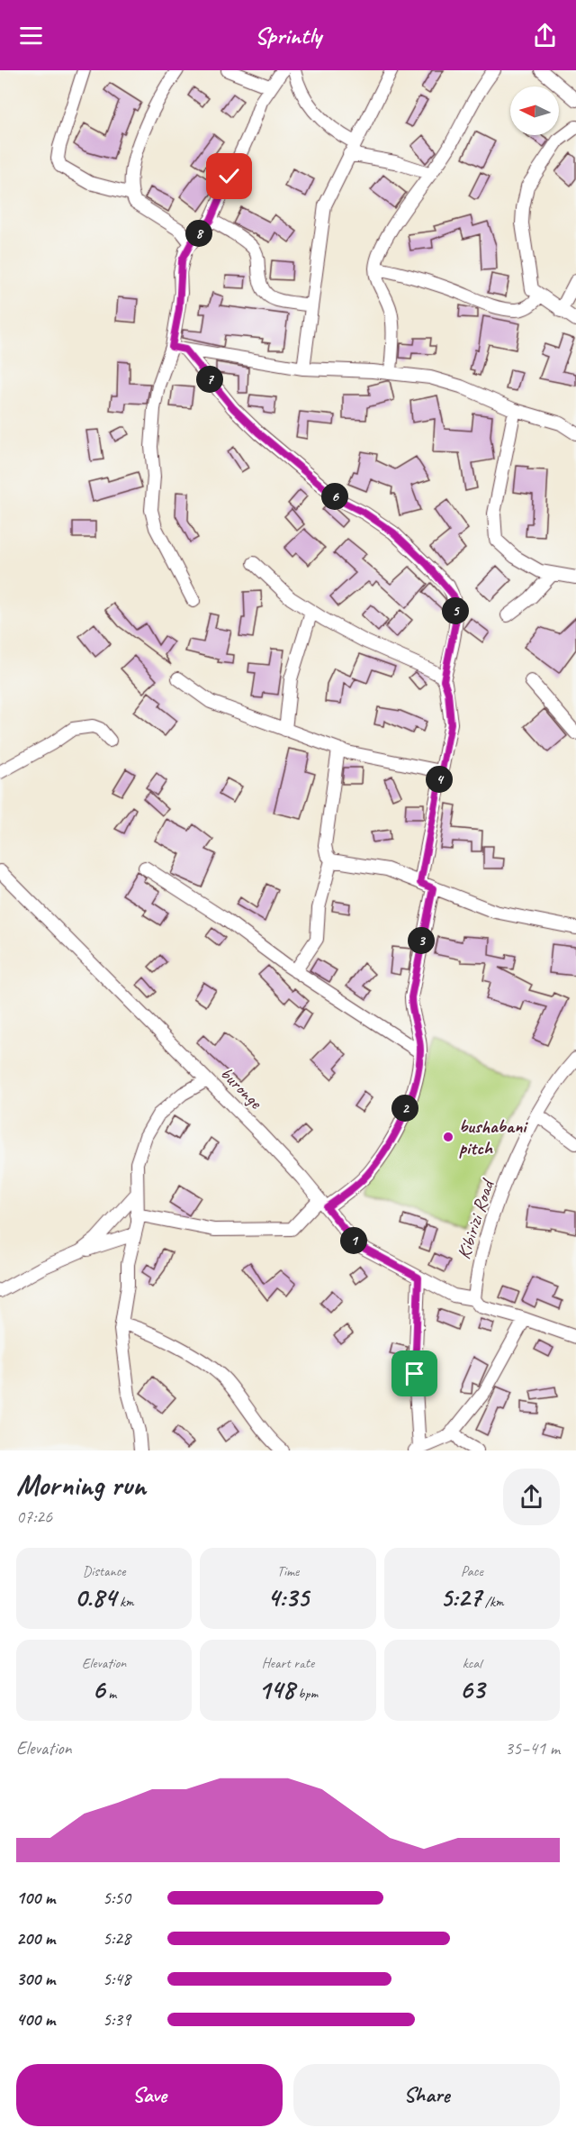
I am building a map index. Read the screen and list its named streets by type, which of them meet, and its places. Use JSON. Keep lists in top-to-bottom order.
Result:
{
  "streets": {
    "street": ["buronge", "Kibirizi Road"]
  },
  "crossings": [
    ["buronge", "Kibirizi Road"]
  ],
  "places": ["bushabani pitch"],
  "north": "left",
  "page": {
    "header": "Sprintly",
    "pins": [
      "8",
      "7",
      "6",
      "5",
      "4",
      "3",
      "2",
      "1"
    ],
    "heading": ["Morning run", "07:26"],
    "stats": [
      ["Distance", "0.84 km"],
      ["Time", "4:35"],
      ["Pace", "5:27 /km"],
      ["Elevation", "6 m"],
      ["Heart rate", "148 bpm"],
      ["kcal", "63"]
    ],
    "chart": ["Elevation", "35–41 m"],
    "list": [
      {
        "name": "100 m",
        "note": "5:50"
      },
      {
        "name": "200 m",
        "note": "5:28"
      },
      {
        "name": "300 m",
        "note": "5:48"
      },
      {
        "name": "400 m",
        "note": "5:39"
      }
    ],
    "buttons": ["Save", "Share"]
  }
}
